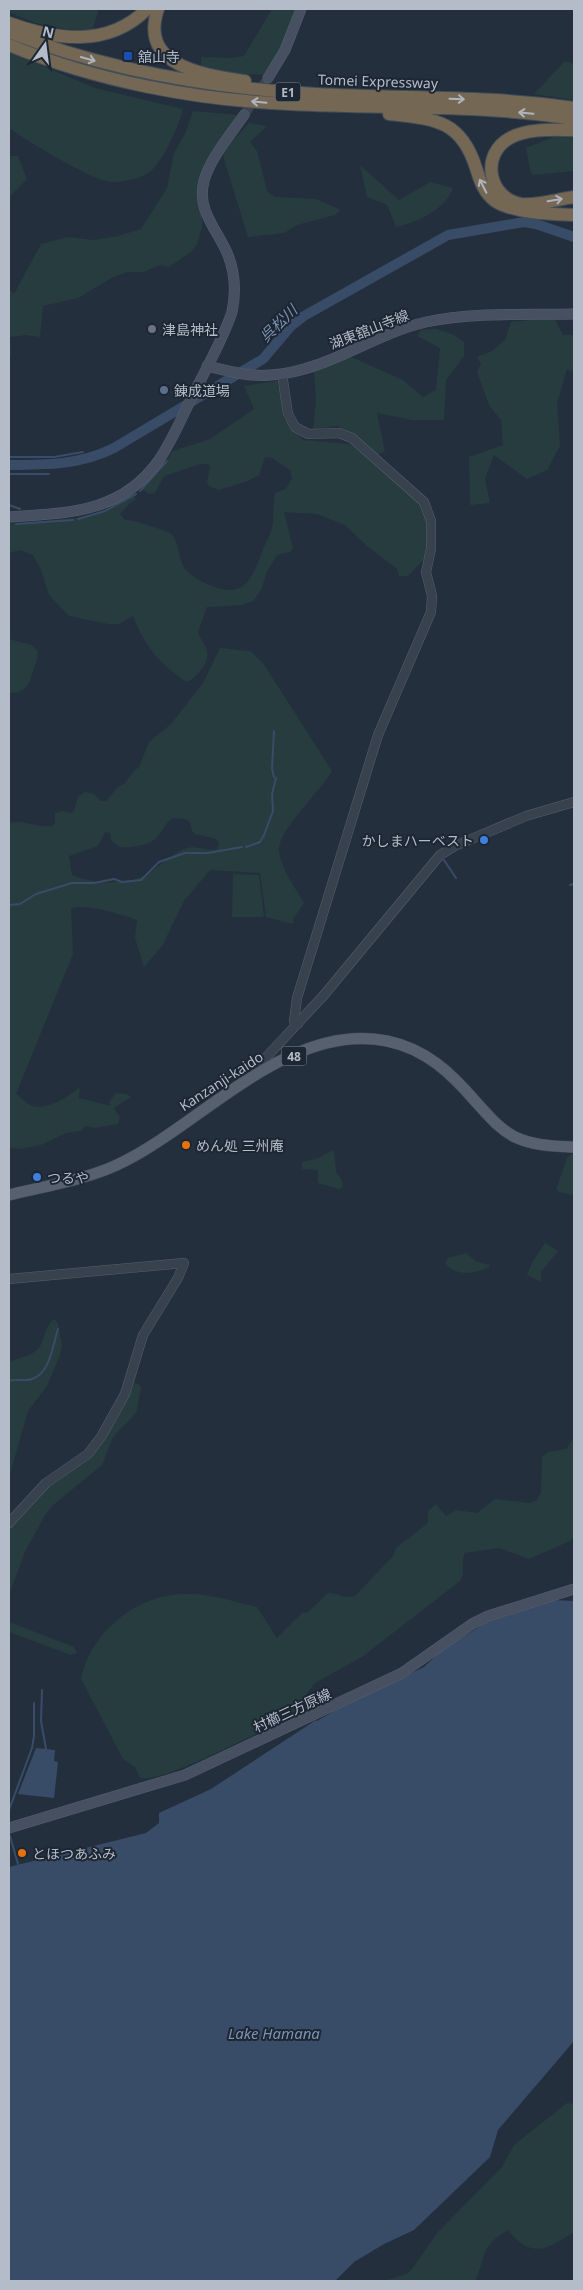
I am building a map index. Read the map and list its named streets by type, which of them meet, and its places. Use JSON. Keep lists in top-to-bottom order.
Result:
{
  "streets": {
    "highway": ["Tomei Expressway", "E1"],
    "main road": [
      "湖東舘山寺線",
      "48",
      "Kanzanji-kaido",
      "村櫛三方原線"
    ]
  },
  "water": ["呉松川", "Lake Hamana"],
  "places": {
    "transit": ["舘山寺"],
    "other": [
      "津島神社",
      "錬成道場",
      "かしまハーベスト",
      "めん処 三州庵",
      "つるや",
      "とほつあふみ"
    ]
  },
  "north": "top"
}
